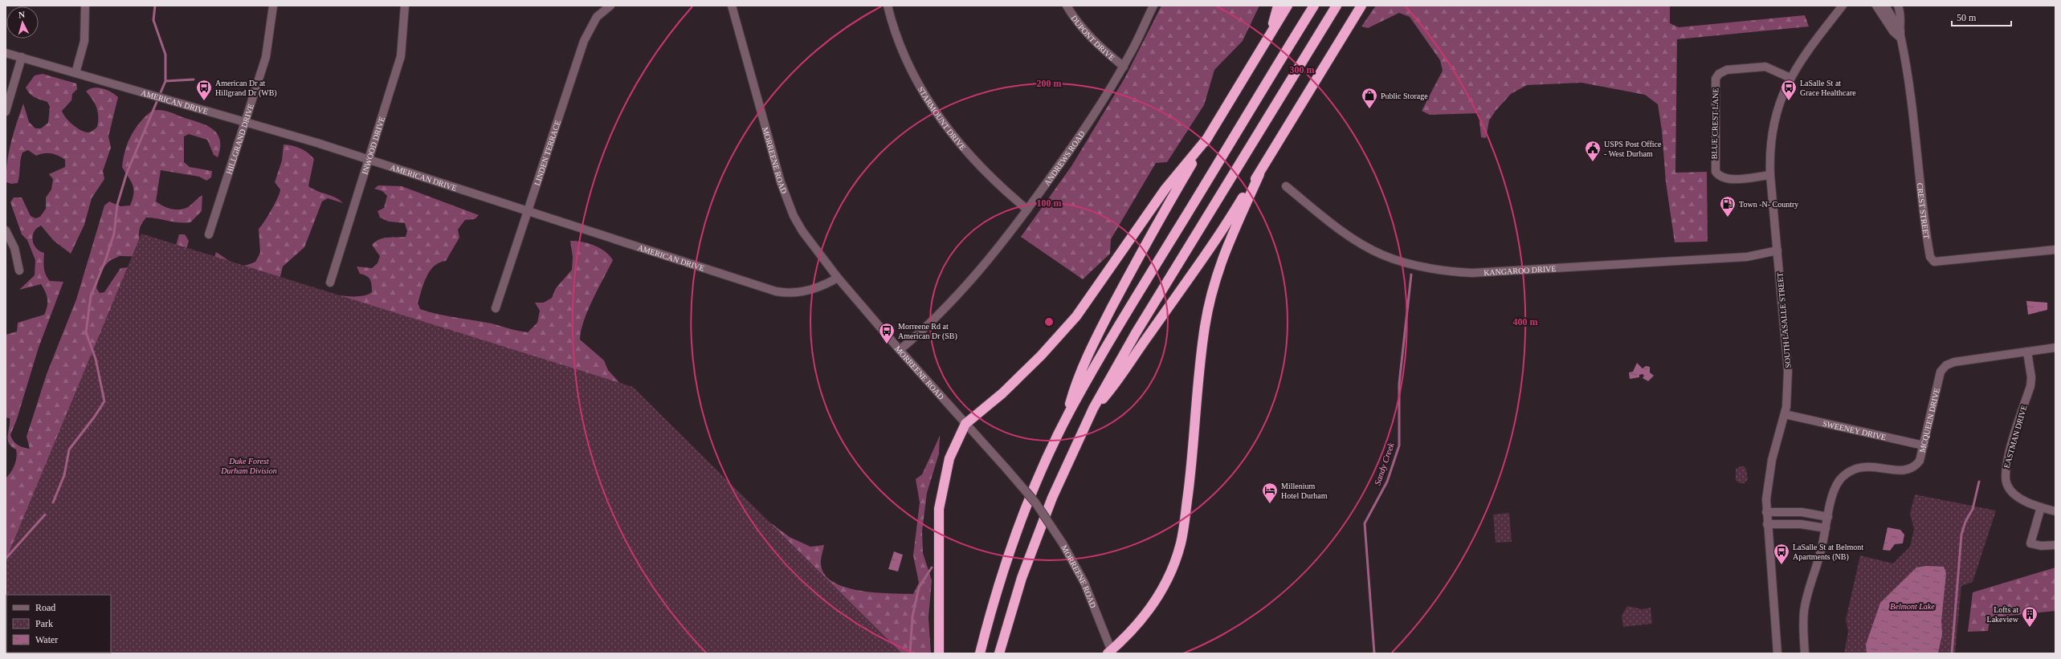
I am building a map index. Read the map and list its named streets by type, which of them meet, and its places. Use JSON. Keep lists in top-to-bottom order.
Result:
{
  "streets": {
    "street": [
      "DUPONT DRIVE",
      "AMERICAN DRIVE",
      "STARMOUNT DRIVE",
      "BLUE CREST LANE",
      "HILLGRAND DRIVE",
      "INWOOD DRIVE",
      "LINDEN TERRACE",
      "ANDREWS ROAD",
      "MORREENE ROAD",
      "CREST STREET",
      "KANGAROO DRIVE",
      "SOUTH LASALLE STREET",
      "MCQUEEN DRIVE",
      "SWEENEY DRIVE",
      "EASTMAN DRIVE"
    ]
  },
  "crossings": [
    ["DUPONT DRIVE", "ANDREWS ROAD"],
    ["AMERICAN DRIVE", "HILLGRAND DRIVE"],
    ["AMERICAN DRIVE", "INWOOD DRIVE"],
    ["AMERICAN DRIVE", "LINDEN TERRACE"],
    ["AMERICAN DRIVE", "MORREENE ROAD"],
    ["STARMOUNT DRIVE", "ANDREWS ROAD"],
    ["BLUE CREST LANE", "SOUTH LASALLE STREET"],
    ["ANDREWS ROAD", "MORREENE ROAD"],
    ["KANGAROO DRIVE", "SOUTH LASALLE STREET"],
    ["SOUTH LASALLE STREET", "SWEENEY DRIVE"],
    ["MCQUEEN DRIVE", "SWEENEY DRIVE"],
    ["MCQUEEN DRIVE", "EASTMAN DRIVE"]
  ],
  "water": ["Sandy Creek"],
  "parks": ["Duke Forest Durham Division", "Belmont Lake"],
  "places": {
    "bus stop": [
      "American Dr at Hillgrand Dr (WB)",
      "LaSalle St at Grace Healthcare",
      "Morreene Rd at American Dr (SB)",
      "LaSalle St at Belmont Apartments (NB)"
    ],
    "shop": ["Public Storage"],
    "public building": ["USPS Post Office - West Durham"],
    "fuel station": ["Town -N- Country"],
    "hotel": ["Millenium Hotel Durham"],
    "building": ["Lofts at Lakeview"]
  },
  "legend": ["Road", "Park", "Water"],
  "scale_bar": "50 m",
  "north": "top",
  "rings": [
    "300 m",
    "200 m",
    "100 m",
    "400 m"
  ]
}
